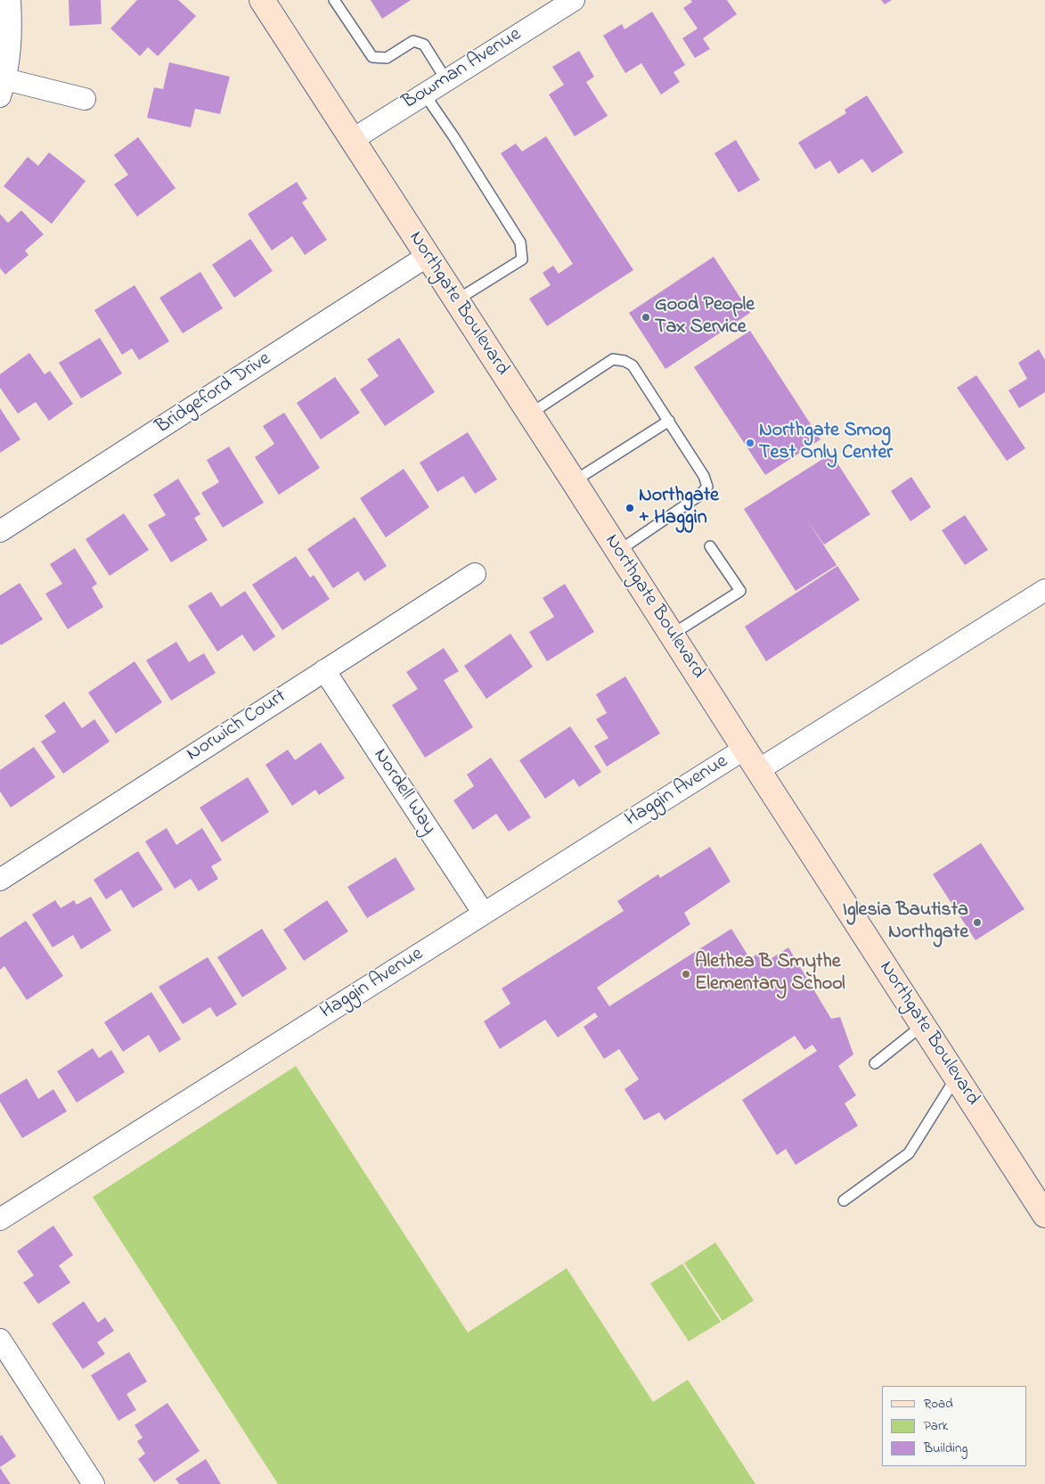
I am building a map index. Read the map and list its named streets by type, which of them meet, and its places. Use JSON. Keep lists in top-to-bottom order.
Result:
{
  "streets": {
    "main road": ["Northgate Boulevard"],
    "street": [
      "Bowman Avenue",
      "Bridgeford Drive",
      "Norwich Court",
      "Haggin Avenue",
      "Nordell Way"
    ]
  },
  "crossings": [
    ["Bowman Avenue", "Northgate Boulevard"],
    ["Northgate Boulevard", "Bridgeford Drive"],
    ["Northgate Boulevard", "Haggin Avenue"],
    ["Norwich Court", "Nordell Way"],
    ["Haggin Avenue", "Nordell Way"]
  ],
  "places": [
    "Good People Tax Service",
    "Northgate Smog Test Only Center",
    "Northgate + Haggin",
    "Iglesia Bautista Northgate",
    "Alethea B Smythe Elementary School"
  ],
  "legend": ["Road", "Park", "Building"]
}
